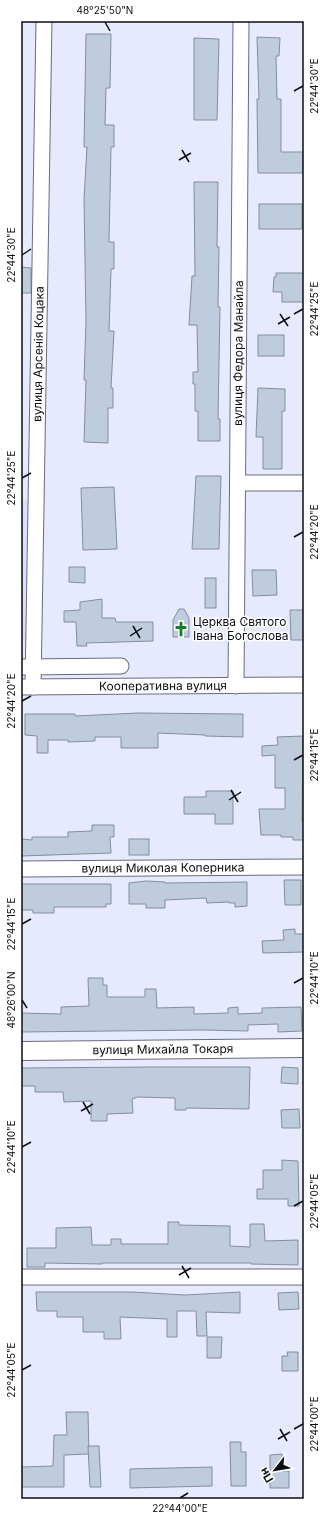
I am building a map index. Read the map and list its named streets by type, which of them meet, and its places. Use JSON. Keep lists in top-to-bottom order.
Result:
{
  "streets": {
    "street": [
      "вулиця Федора Манайла",
      "вулиця Арсенія Коцака",
      "Кооперативна вулиця",
      "вулиця Миколая Коперника",
      "вулиця Михайла Токаря"
    ]
  },
  "crossings": [
    ["вулиця Федора Манайла", "Кооперативна вулиця"],
    ["вулиця Арсенія Коцака", "Кооперативна вулиця"]
  ],
  "places": {
    "church": ["Церква Святого Івана Богослова"]
  },
  "north": "bottom left",
  "coordinates": [
    "48°25'50\"N",
    "22°44'30\"E",
    "22°44'25\"E",
    "22°44'20\"E",
    "22°44'15\"E",
    "22°44'10\"E",
    "48°26'00\"N",
    "22°44'05\"E",
    "22°44'00\"E"
  ]
}
